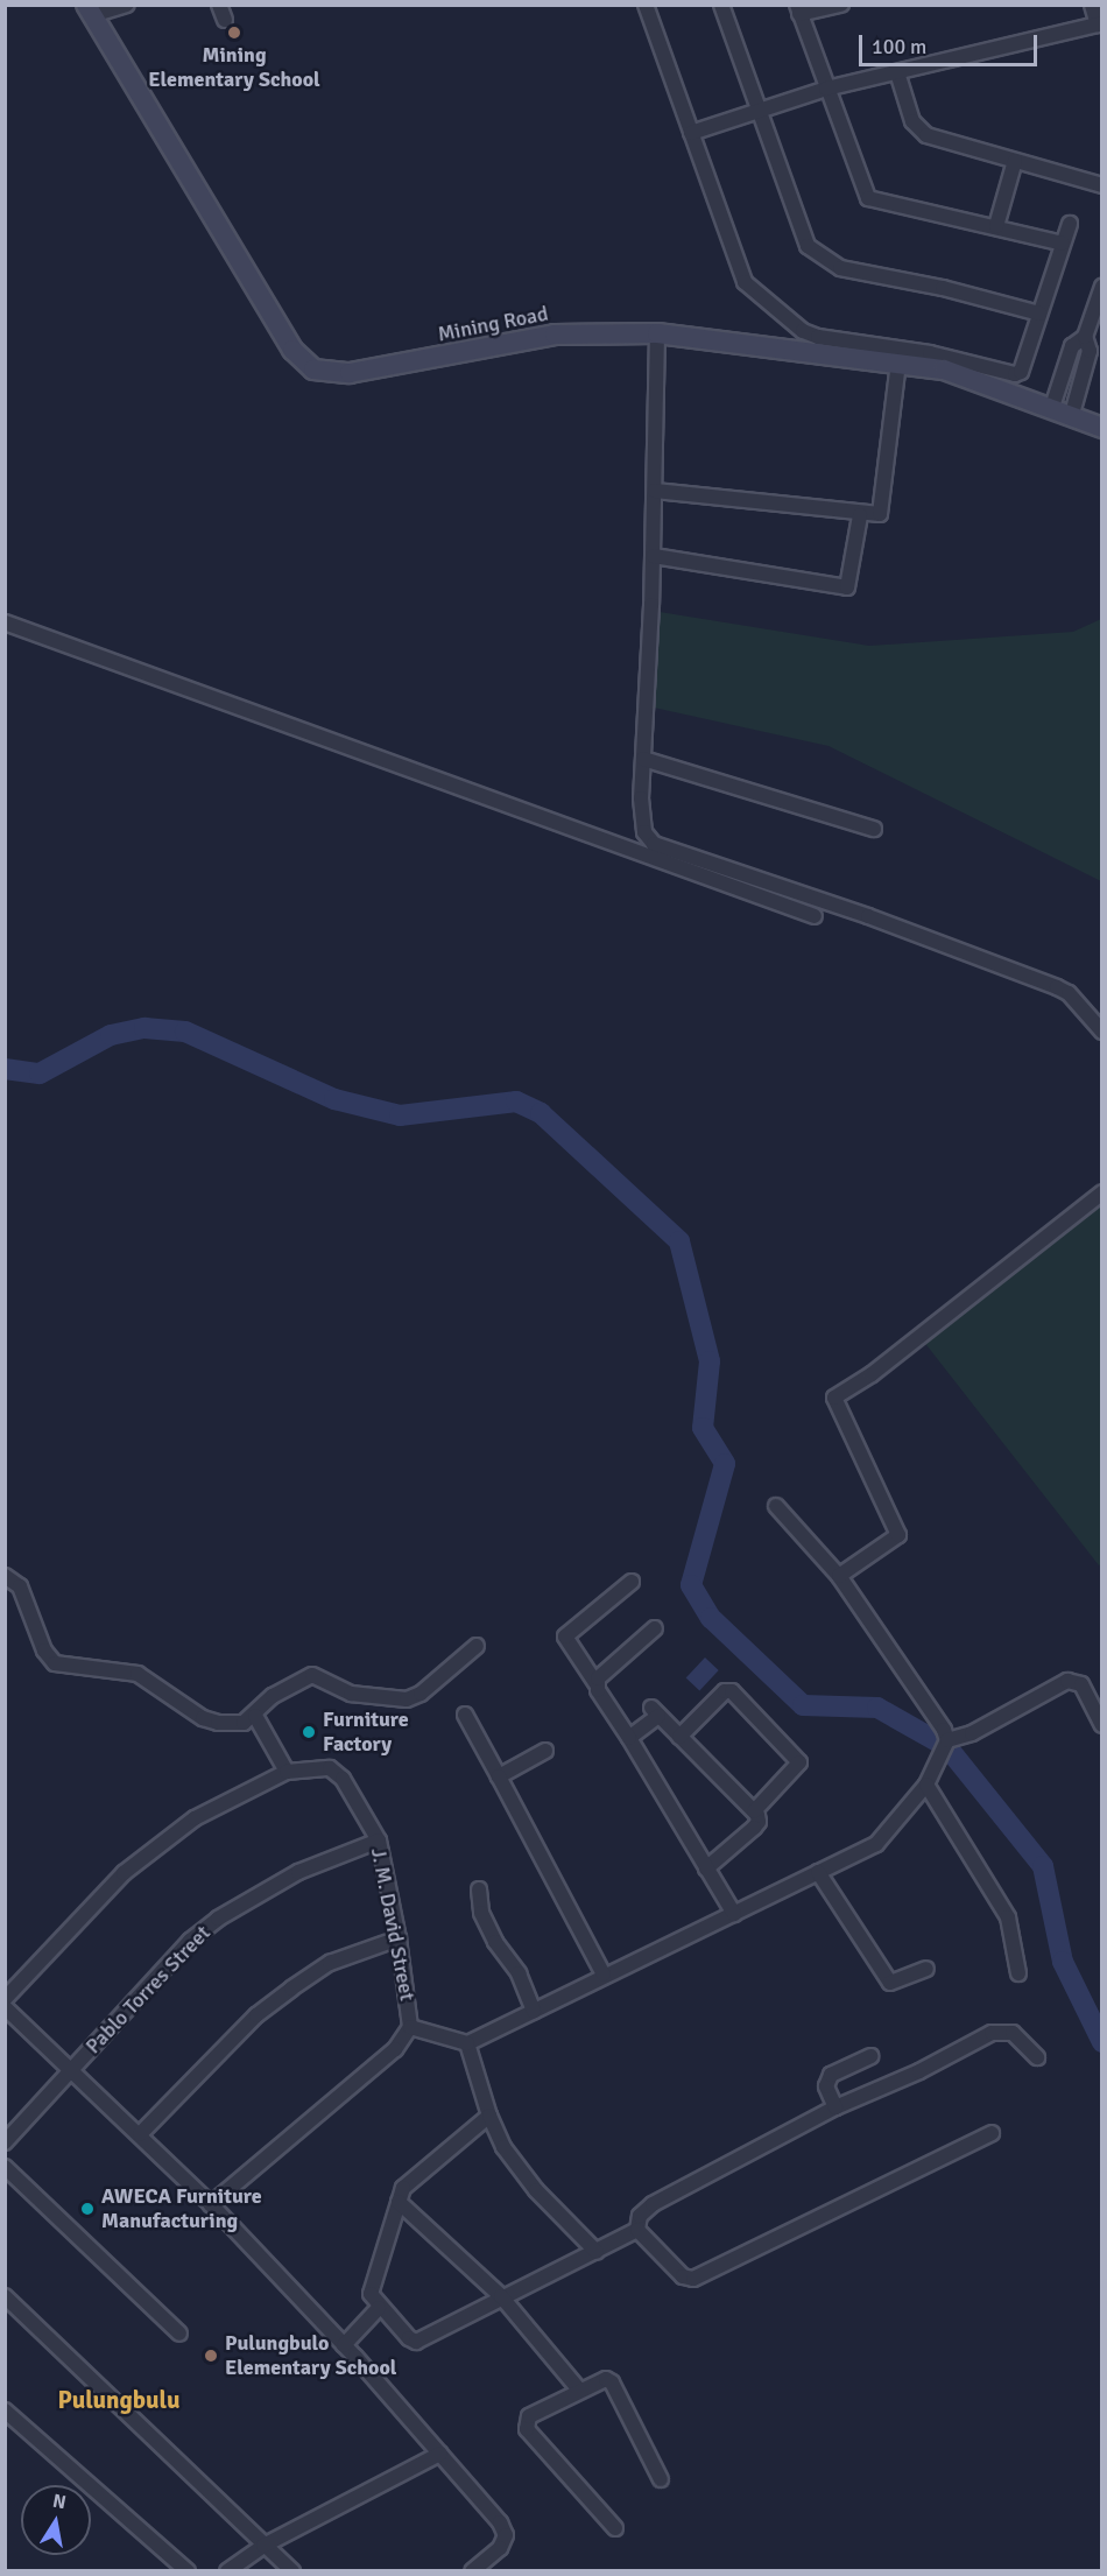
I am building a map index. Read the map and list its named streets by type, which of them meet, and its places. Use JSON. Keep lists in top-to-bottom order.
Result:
{
  "streets": {
    "street": ["Mining Road", "J. M. David Street", "Pablo Torres Street"]
  },
  "crossings": [
    ["J. M. David Street", "Pablo Torres Street"]
  ],
  "districts": ["Pulungbulu"],
  "places": [
    "Mining Elementary School",
    "Furniture Factory",
    "AWECA Furniture Manufacturing",
    "Pulungbulo Elementary School"
  ],
  "scale_bar": "100 m",
  "north": "top"
}
